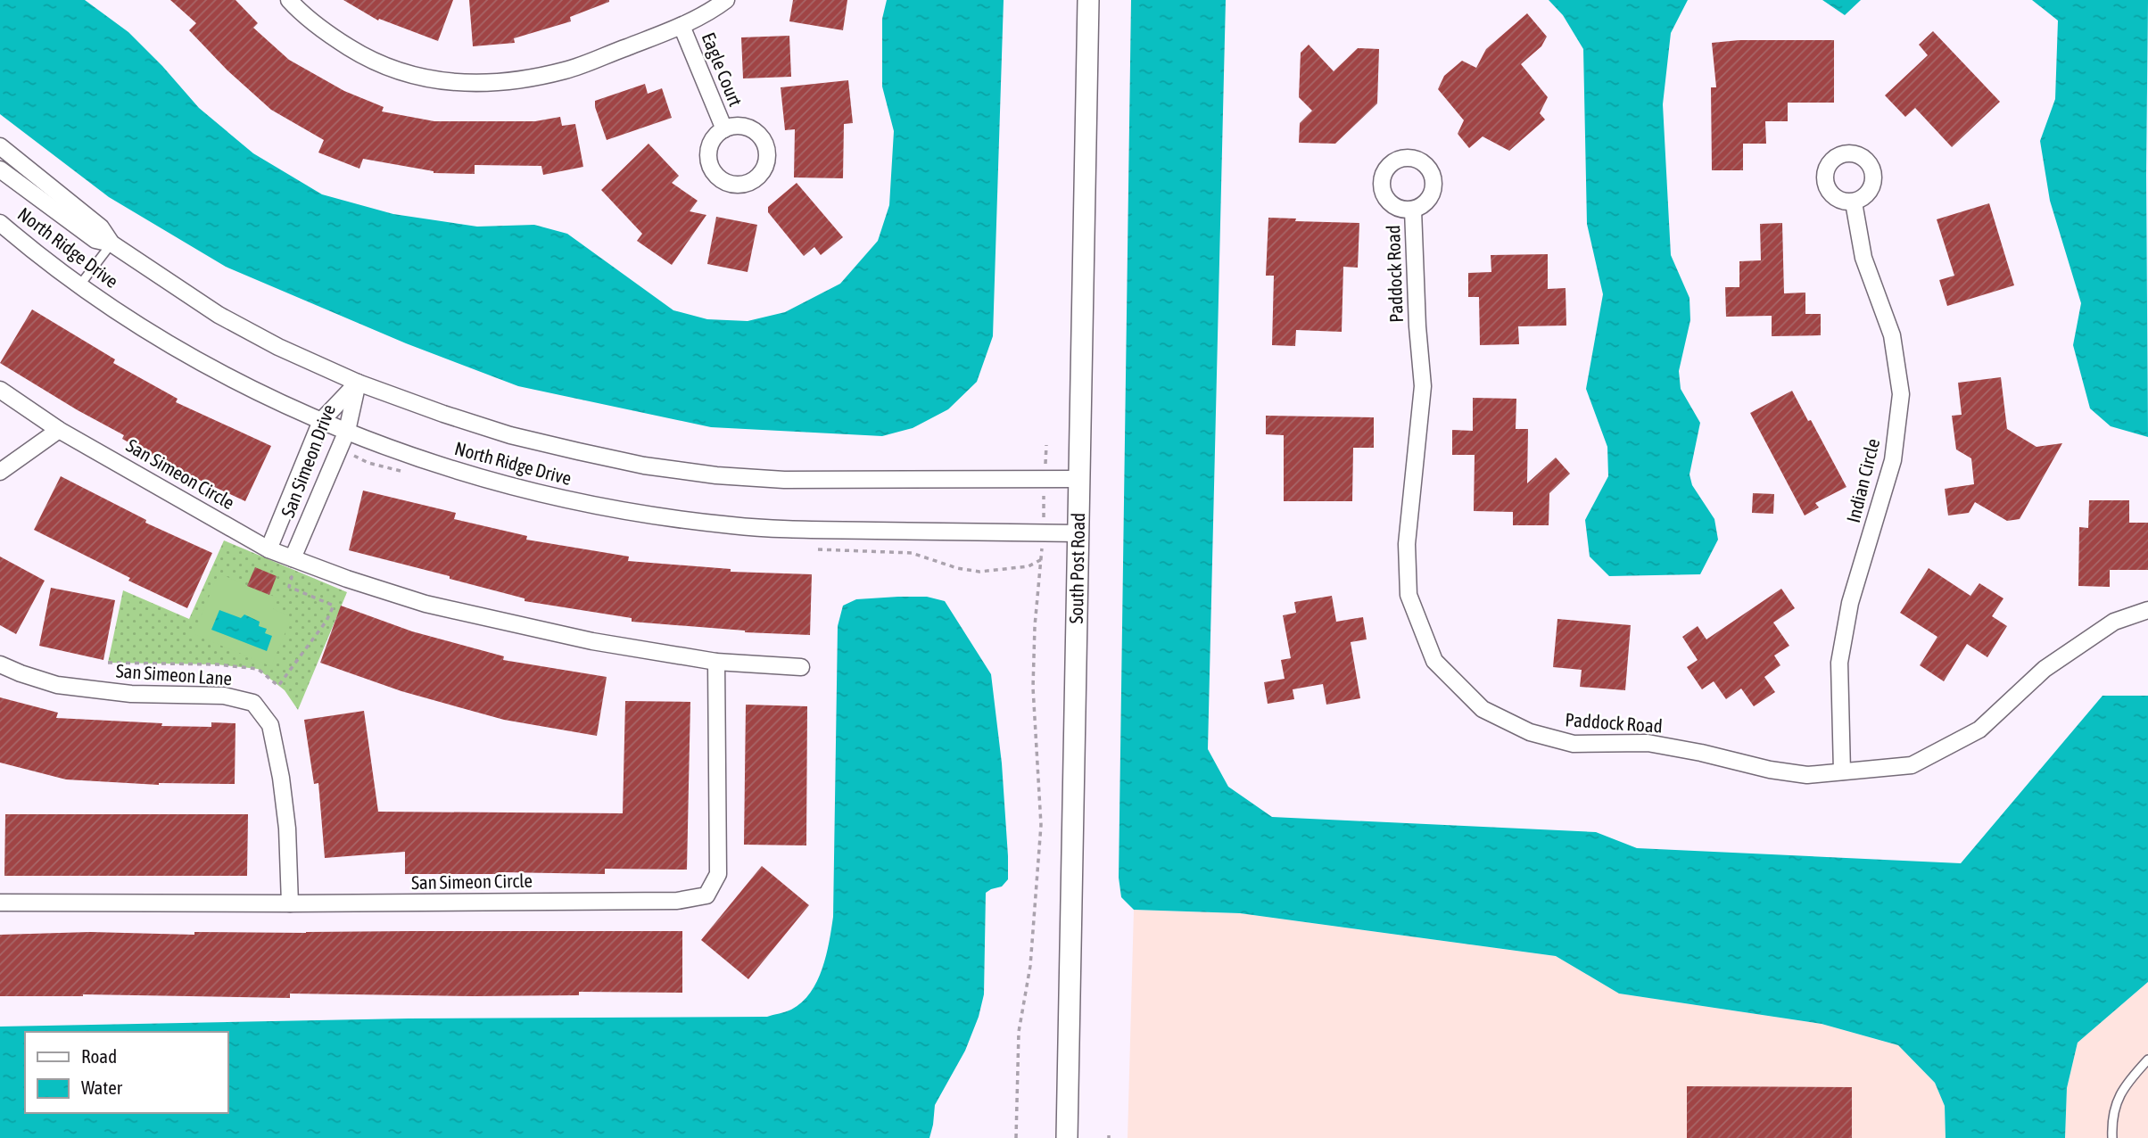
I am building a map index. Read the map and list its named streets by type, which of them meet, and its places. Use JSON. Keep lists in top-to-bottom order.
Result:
{
  "streets": {
    "street": [
      "Eagle Court",
      "North Ridge Drive",
      "Paddock Road",
      "San Simeon Drive",
      "San Simeon Circle",
      "Indian Circle",
      "South Post Road",
      "San Simeon Lane"
    ]
  },
  "crossings": [
    ["North Ridge Drive", "San Simeon Drive"],
    ["North Ridge Drive", "South Post Road"],
    ["Paddock Road", "Indian Circle"],
    ["San Simeon Drive", "San Simeon Circle"],
    ["San Simeon Circle", "San Simeon Lane"]
  ],
  "legend": ["Road", "Water"]
}
